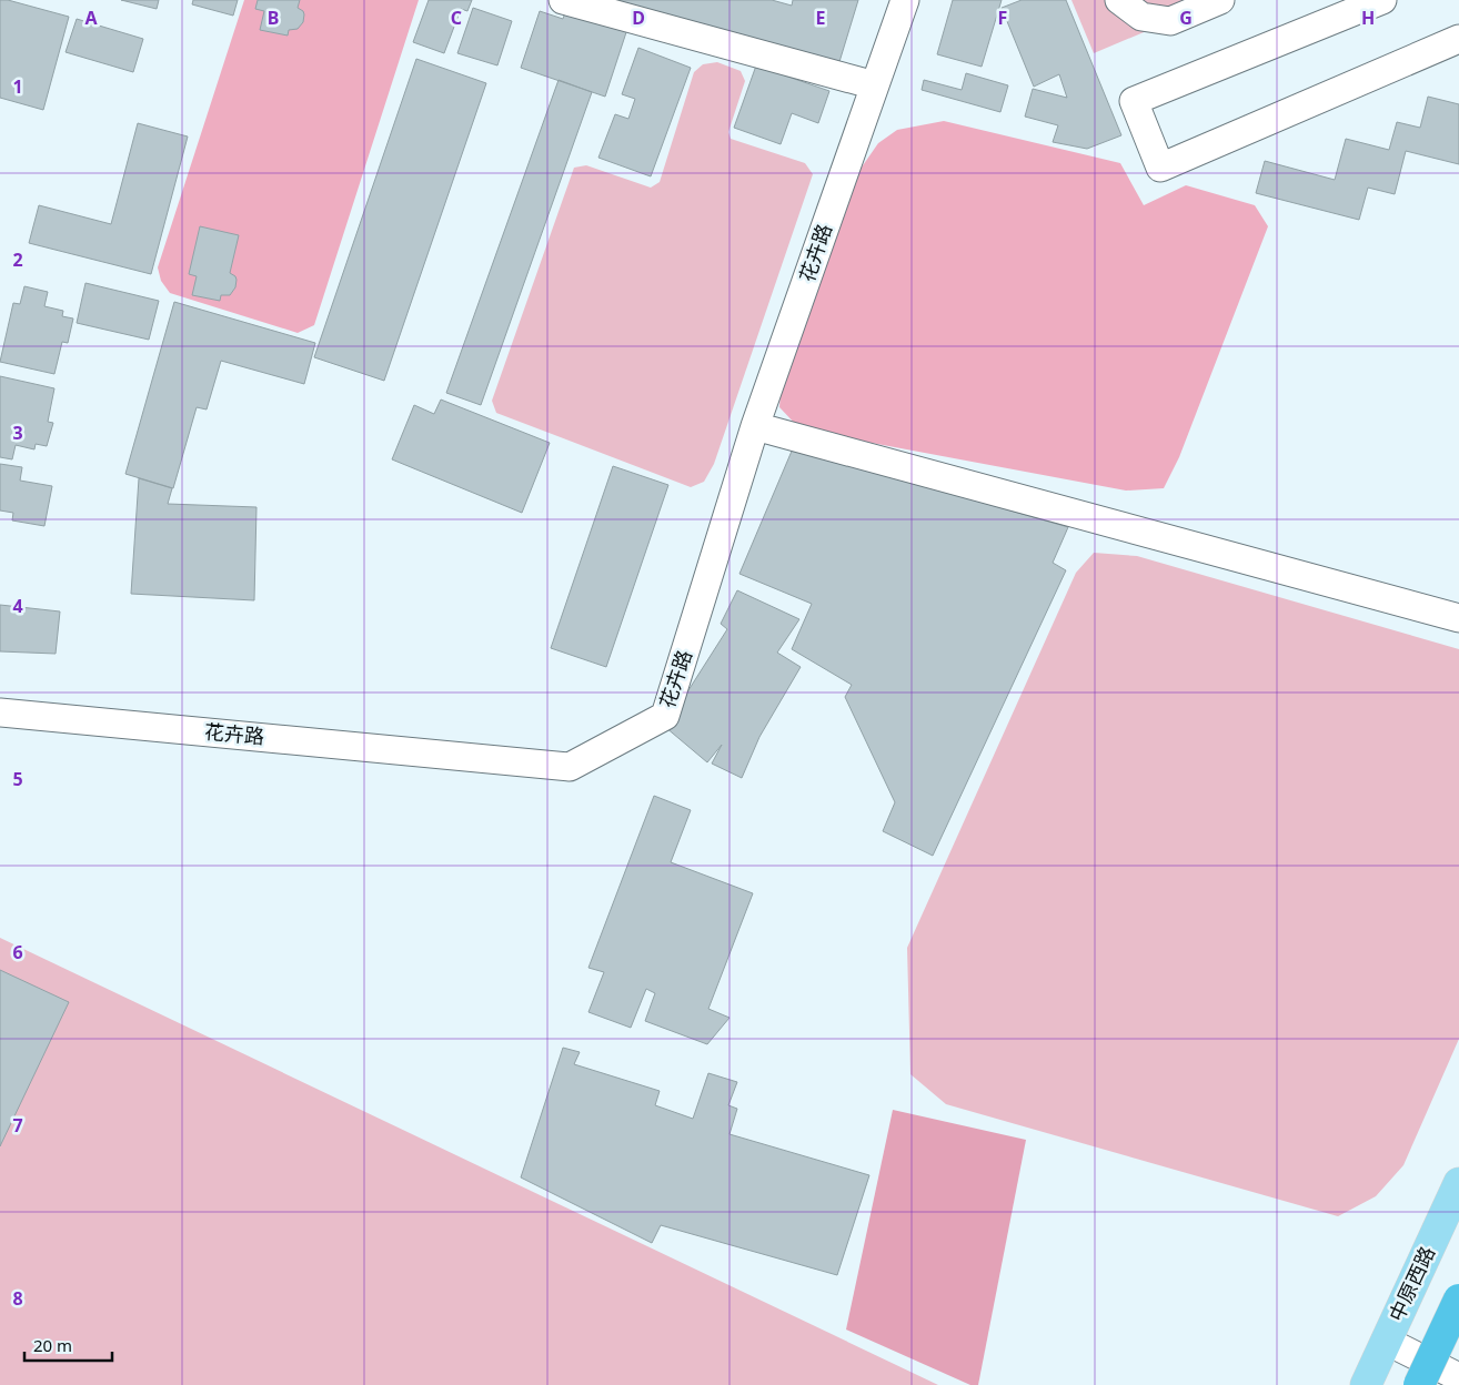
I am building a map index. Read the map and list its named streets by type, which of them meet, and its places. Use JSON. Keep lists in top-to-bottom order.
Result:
{
  "streets": {
    "main road": ["中原西路"],
    "street": ["花卉路"]
  },
  "scale_bar": "20 m",
  "grid": {
    "columns": [
      "A",
      "B",
      "C",
      "D",
      "E",
      "F",
      "G",
      "H"
    ],
    "rows": [
      "1",
      "2",
      "3",
      "4",
      "5",
      "6",
      "7",
      "8"
    ]
  }
}
